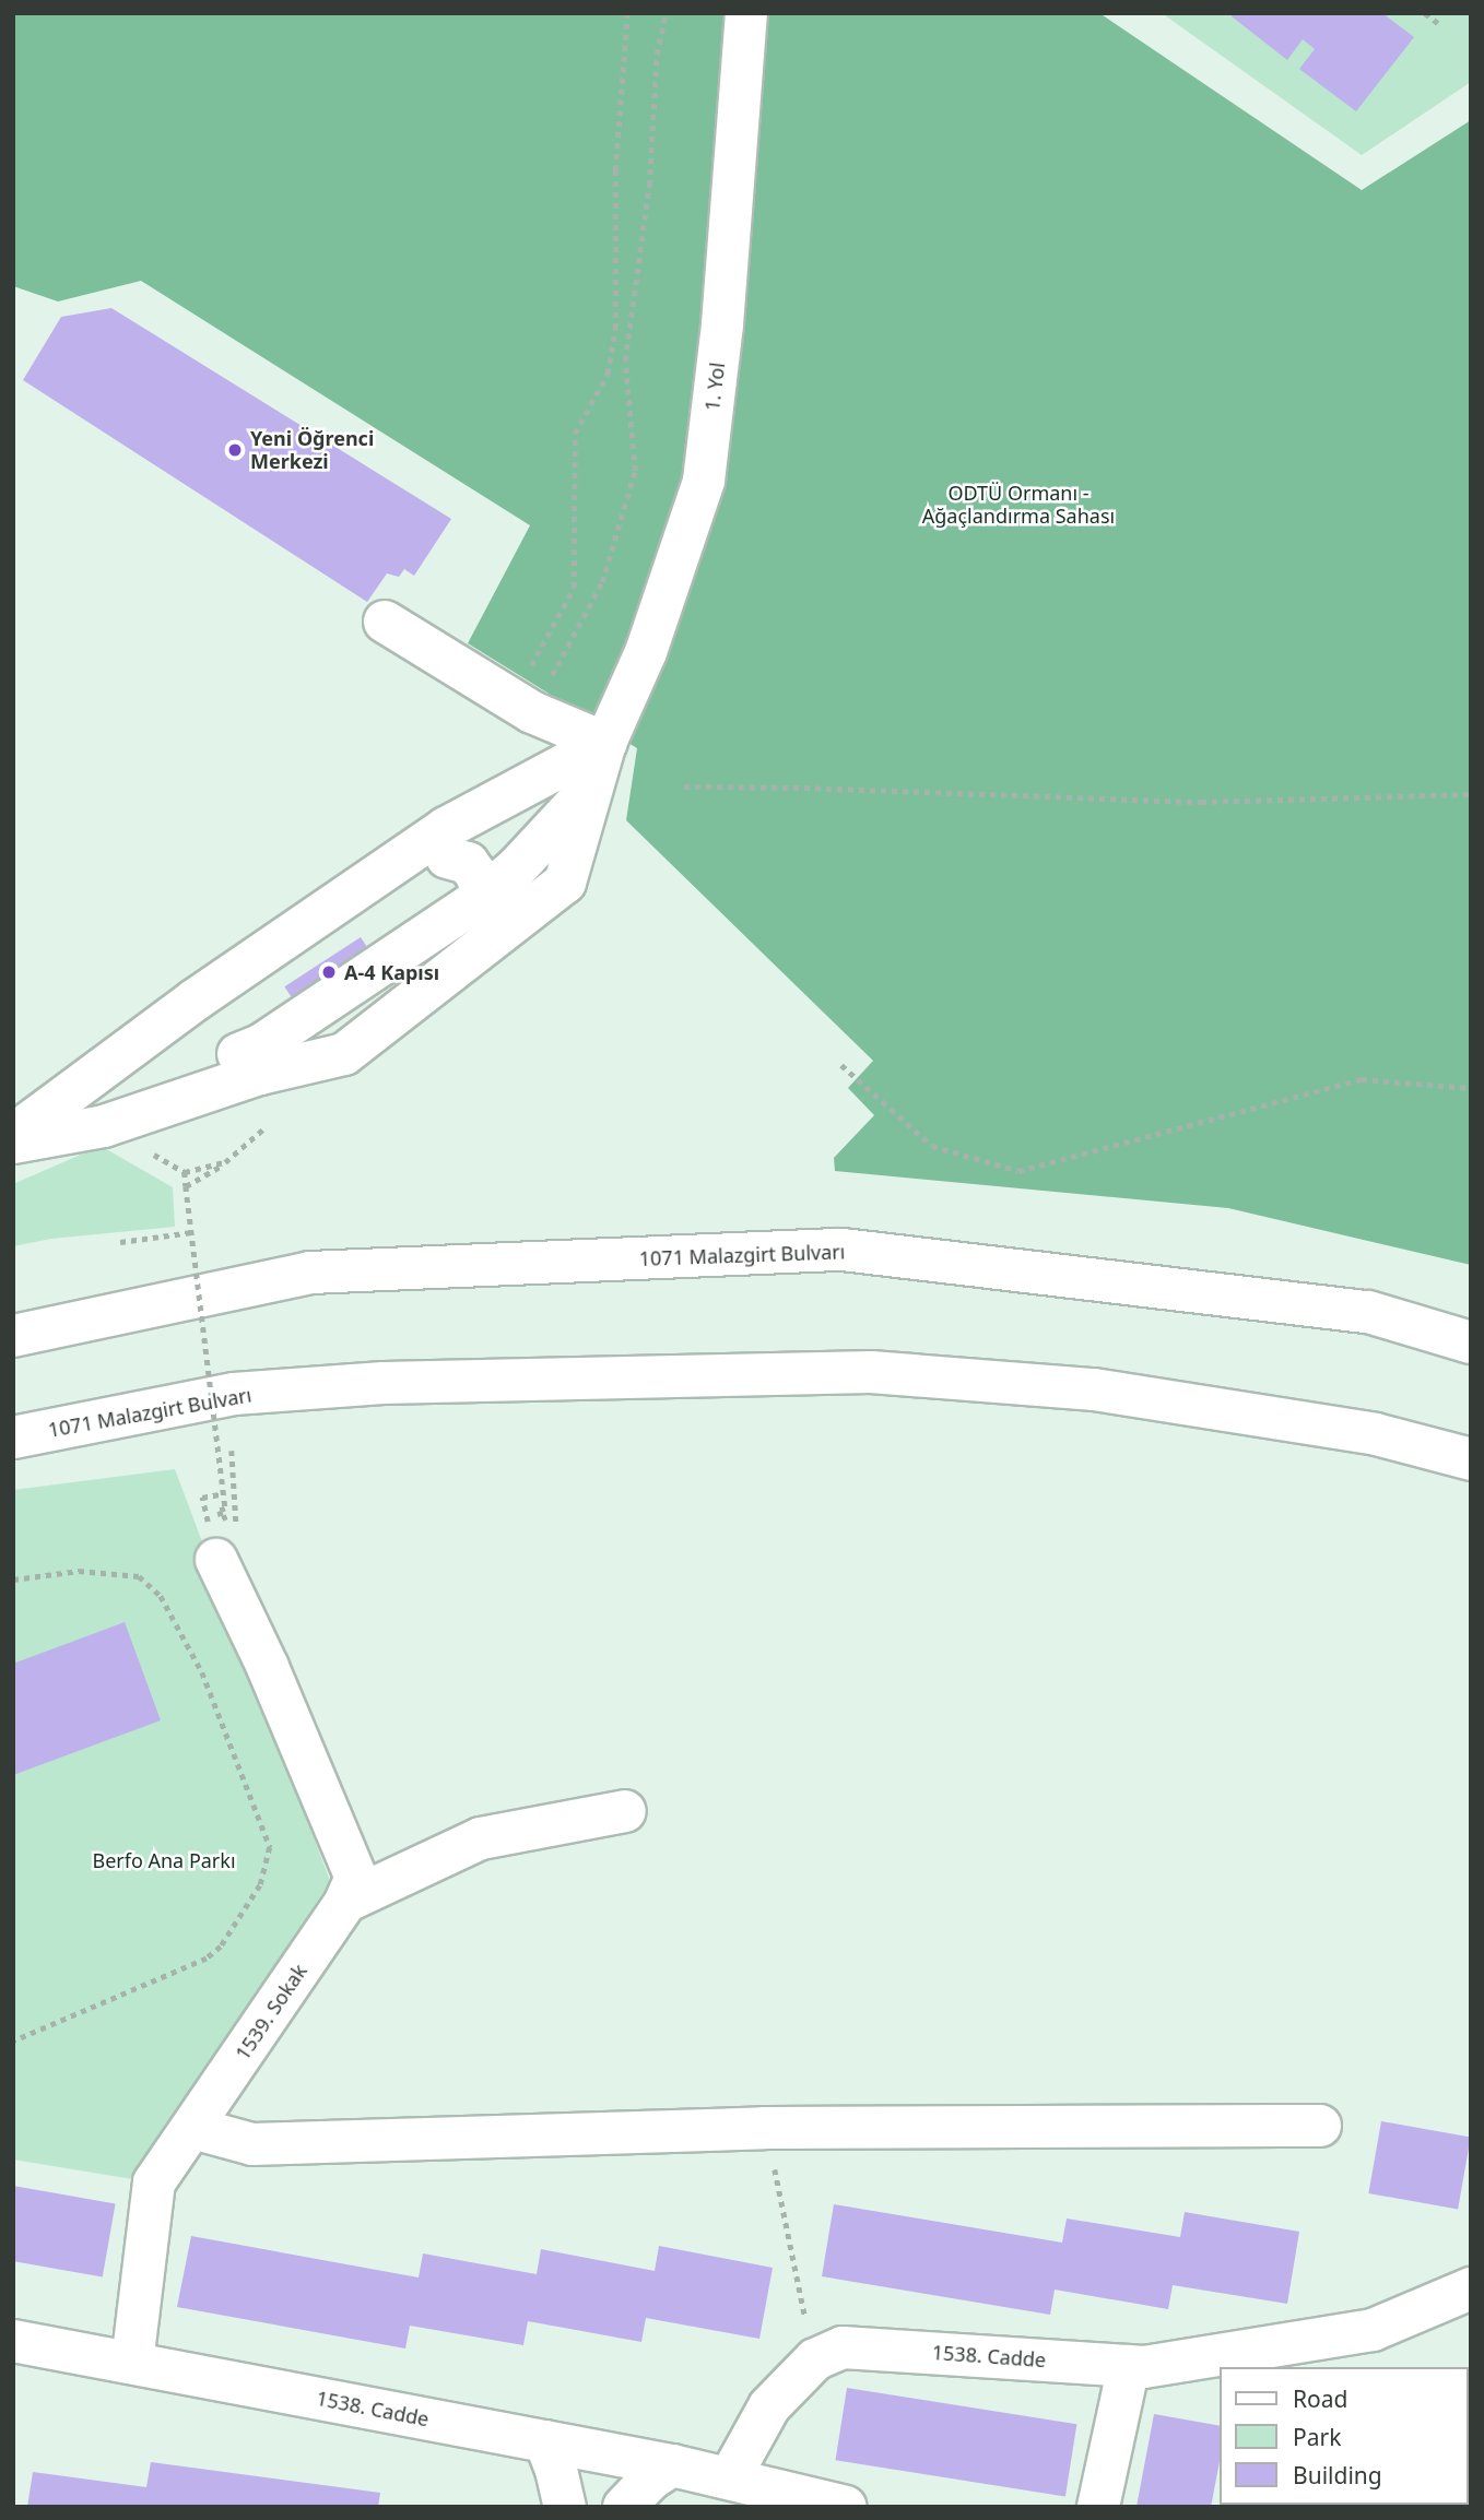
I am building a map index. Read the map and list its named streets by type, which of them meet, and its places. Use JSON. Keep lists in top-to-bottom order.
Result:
{
  "streets": {
    "street": [
      "1. Yol",
      "1071 Malazgirt Bulvarı",
      "1539. Sokak",
      "1538. Cadde"
    ]
  },
  "crossings": [
    ["1539. Sokak", "1538. Cadde"]
  ],
  "parks": ["ODTÜ Ormanı - Ağaçlandırma Sahası", "Berfo Ana Parkı"],
  "places": ["Yeni Öğrenci Merkezi", "A-4 Kapısı"],
  "legend": ["Road", "Park", "Building"]
}
